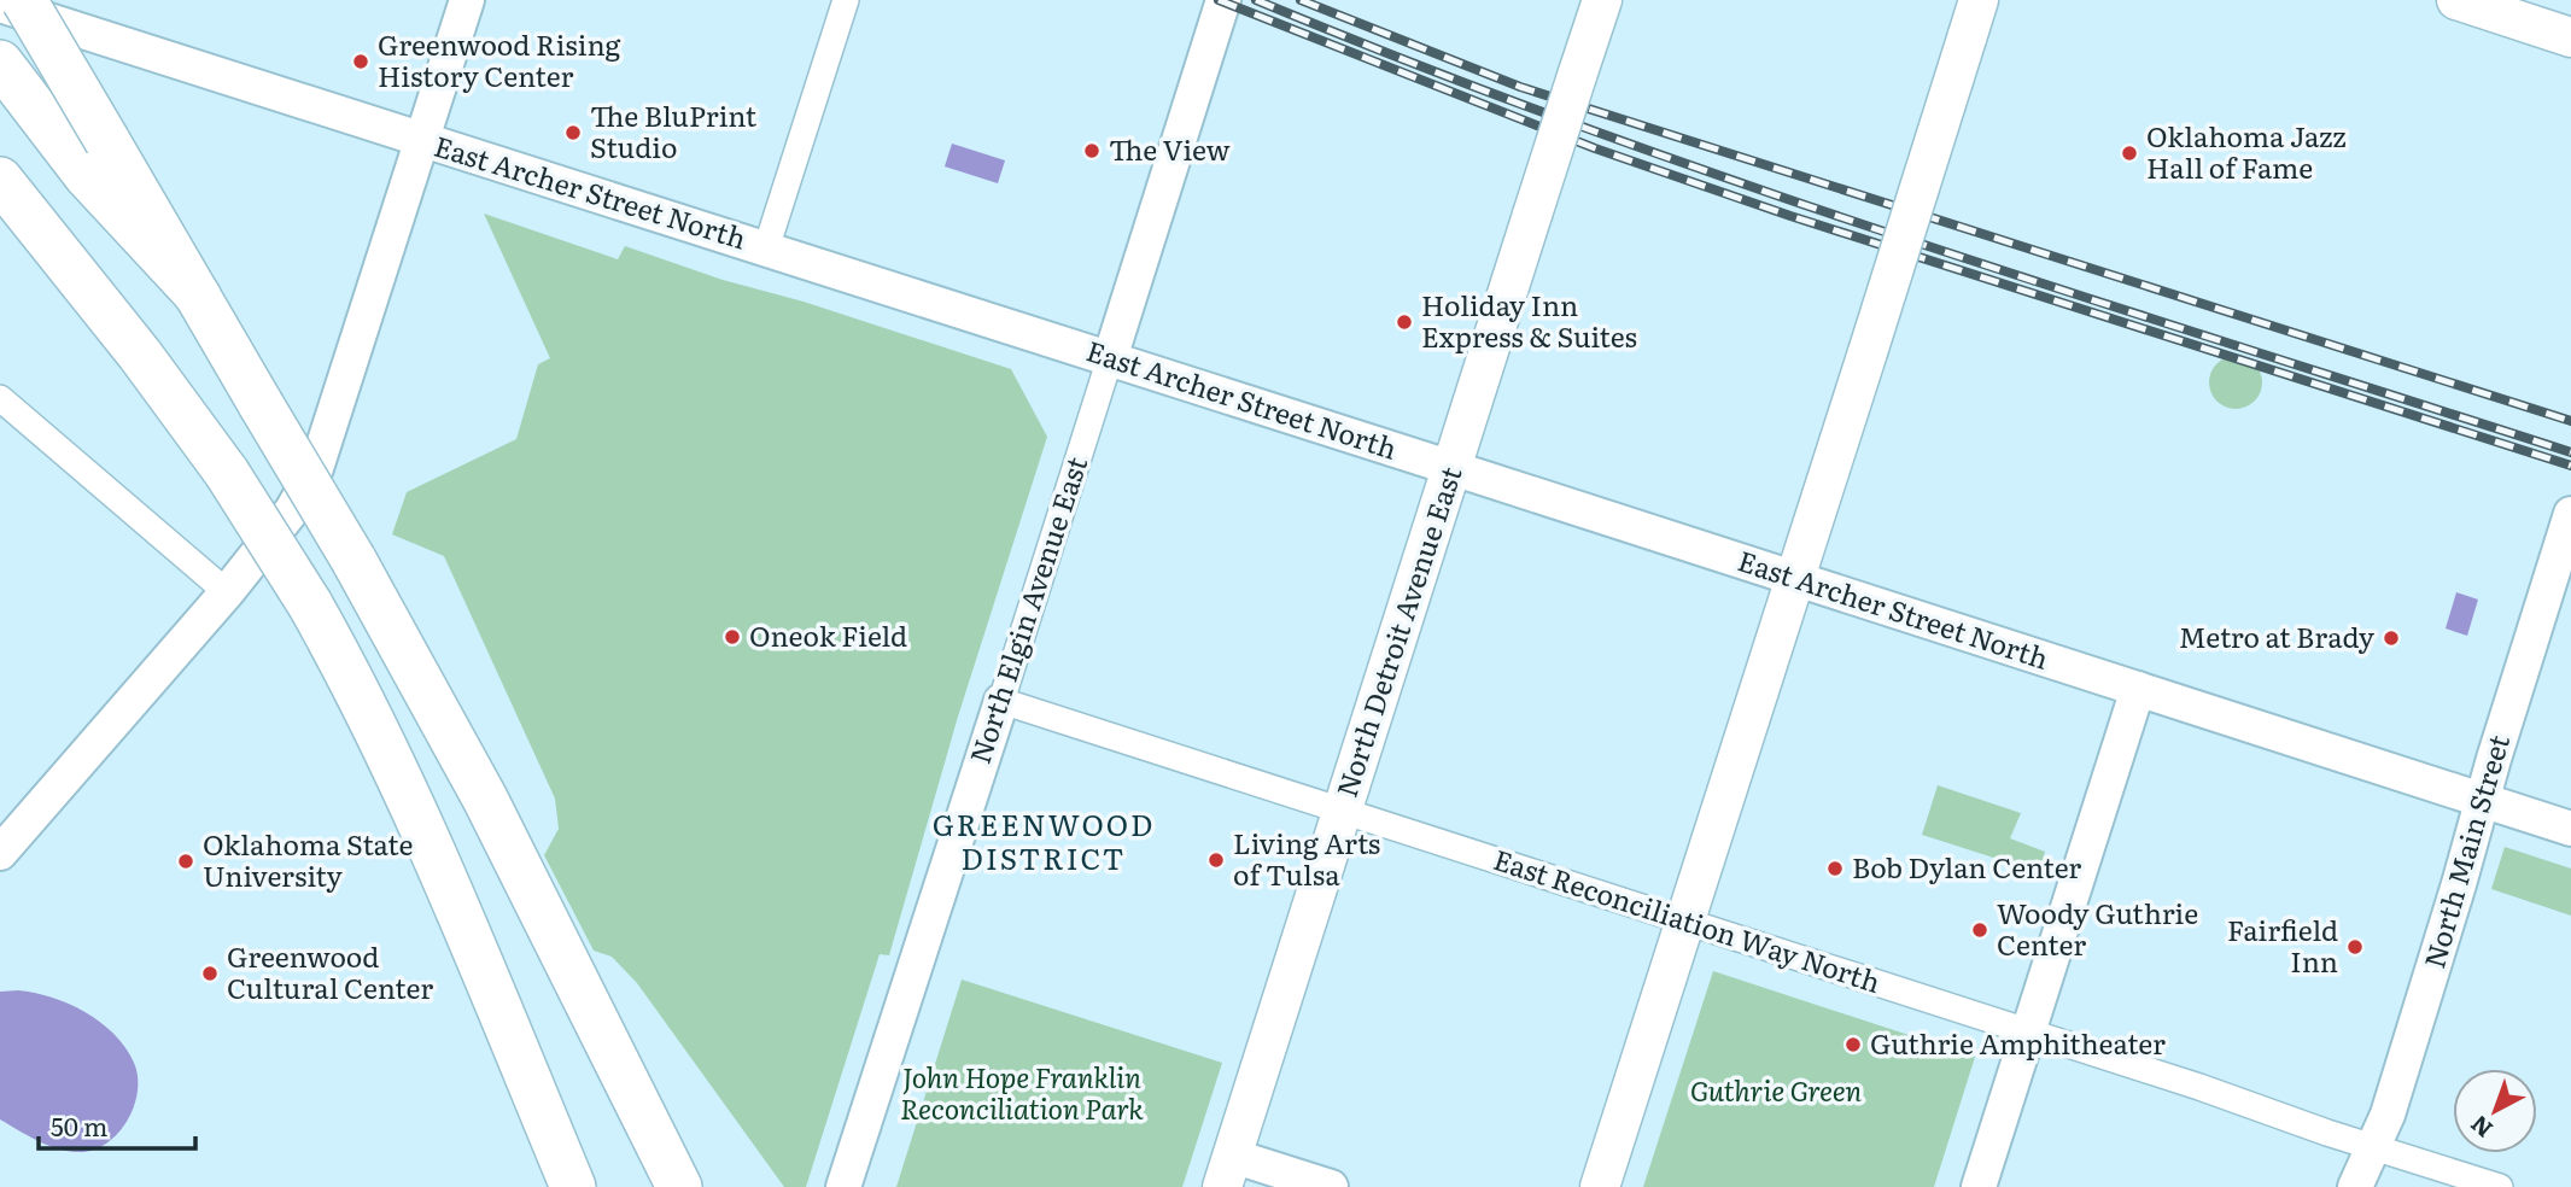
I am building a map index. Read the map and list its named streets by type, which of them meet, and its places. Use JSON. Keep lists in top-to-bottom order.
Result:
{
  "streets": {
    "main road": ["North Detroit Avenue East"],
    "street": [
      "East Archer Street North",
      "North Elgin Avenue East",
      "North Main Street",
      "East Reconciliation Way North"
    ]
  },
  "crossings": [
    ["East Archer Street North", "North Elgin Avenue East"],
    ["East Archer Street North", "North Detroit Avenue East"],
    ["East Archer Street North", "North Main Street"],
    ["North Elgin Avenue East", "East Reconciliation Way North"],
    ["North Detroit Avenue East", "East Reconciliation Way North"],
    ["North Main Street", "East Reconciliation Way North"]
  ],
  "districts": ["GREENWOOD DISTRICT"],
  "parks": ["John Hope Franklin Reconciliation Park", "Guthrie Green"],
  "places": [
    "Greenwood Rising History Center",
    "The BluPrint Studio",
    "The View",
    "Oklahoma Jazz Hall of Fame",
    "Holiday Inn Express & Suites",
    "Oneok Field",
    "Metro at Brady",
    "Living Arts of Tulsa",
    "Oklahoma State University",
    "Bob Dylan Center",
    "Woody Guthrie Center",
    "Fairfield Inn",
    "Greenwood Cultural Center",
    "Guthrie Amphitheater"
  ],
  "scale_bar": "50 m",
  "north": "bottom left"
}
